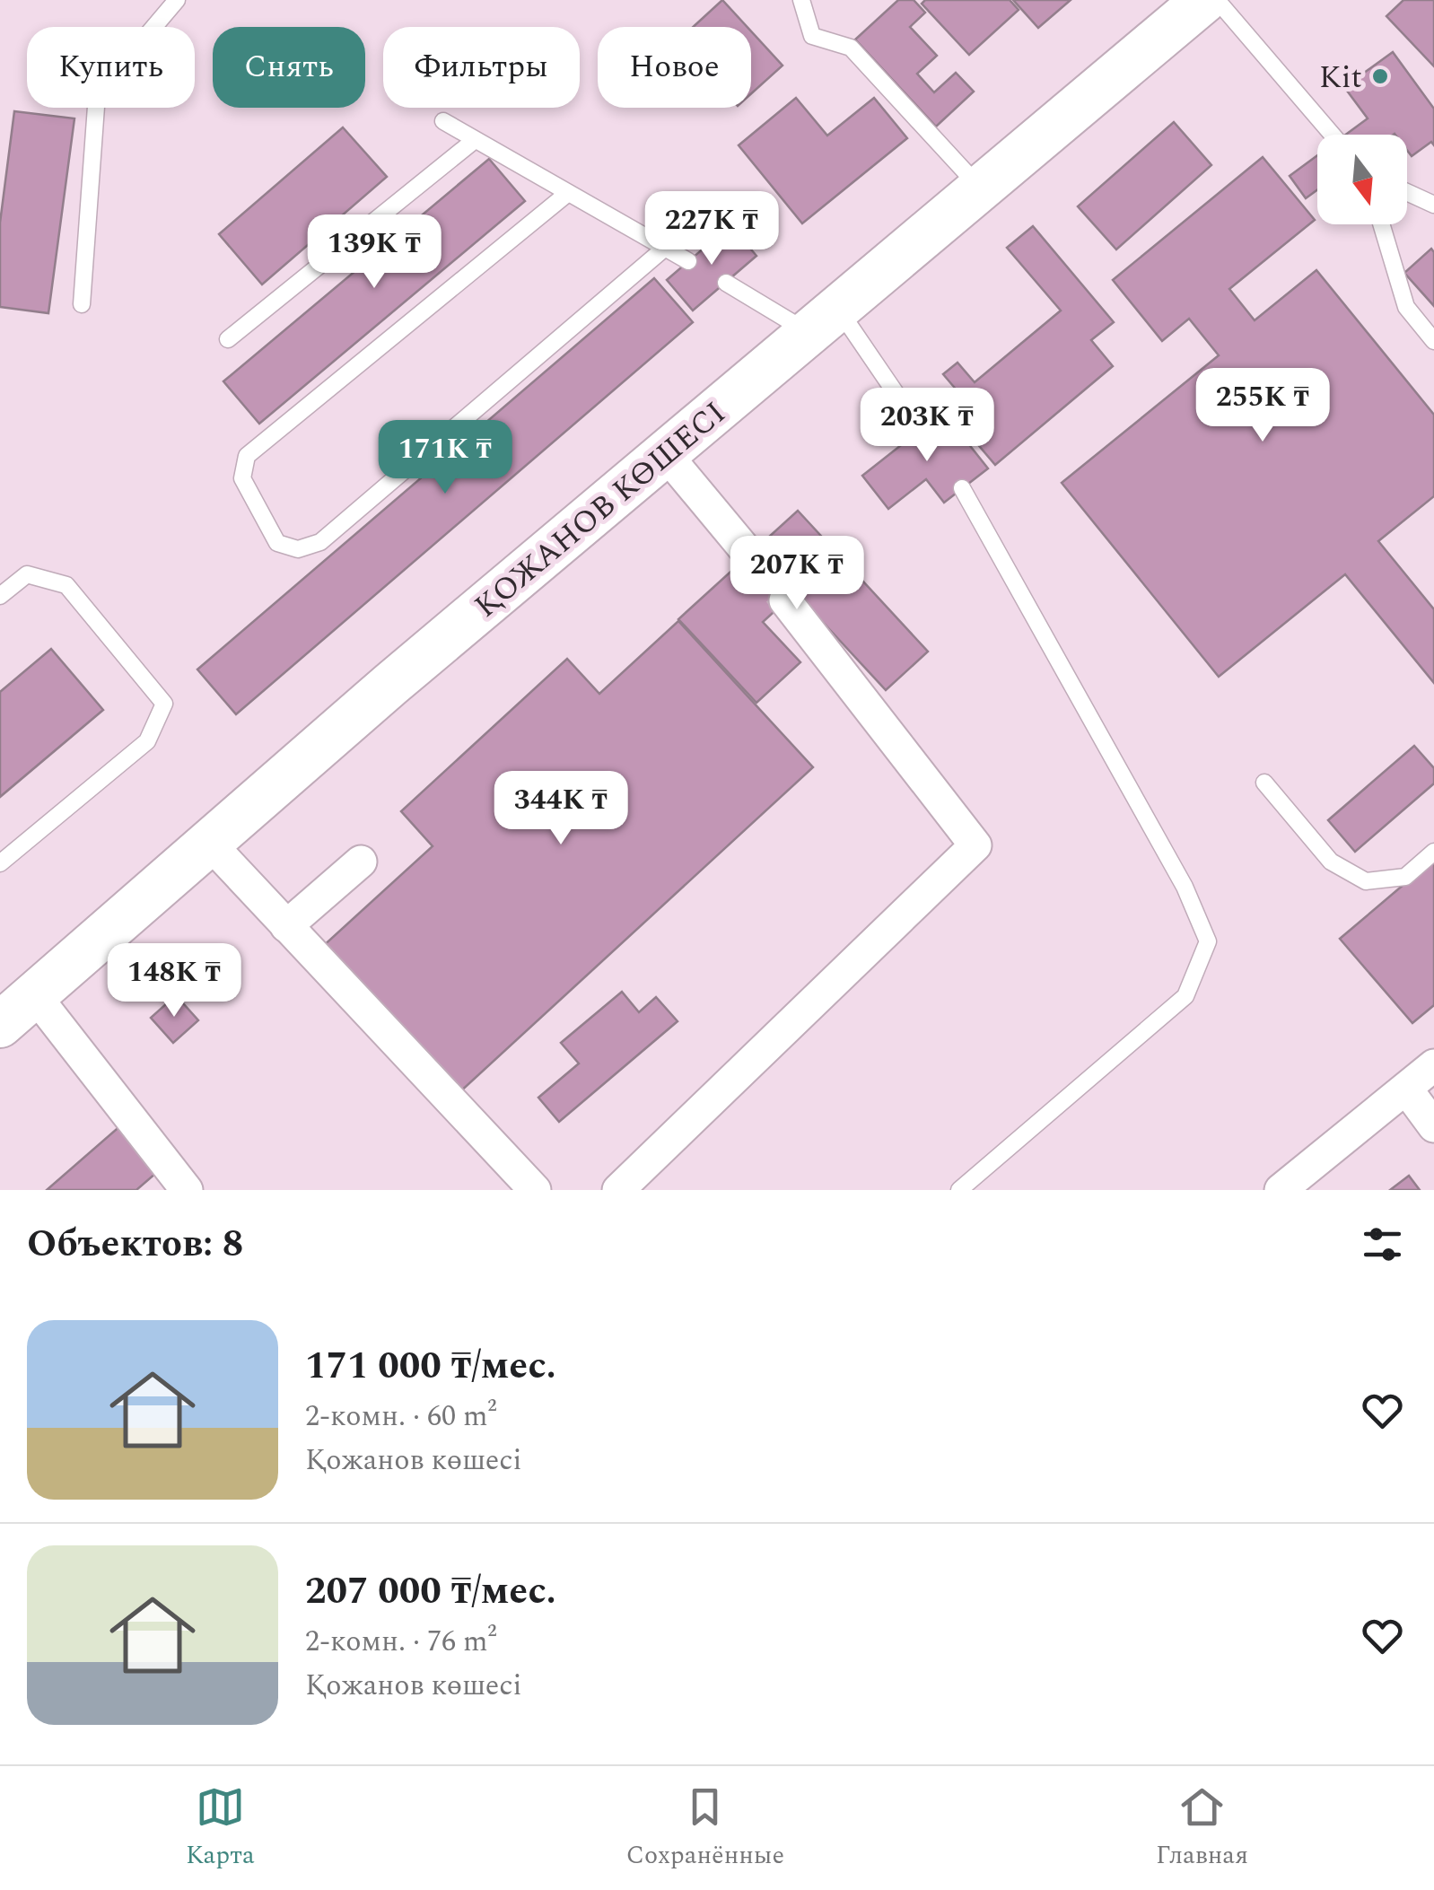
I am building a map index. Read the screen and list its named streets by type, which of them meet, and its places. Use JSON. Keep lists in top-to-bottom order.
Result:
{
  "streets": {
    "main road": ["ҚОЖАНОВ КӨШЕСІ"]
  },
  "places": ["Kit"],
  "north": "bottom",
  "page": {
    "chip": [
      "Купить",
      "Снять",
      "Фильтры",
      "Новое"
    ],
    "price": [
      "227K ₸",
      "139K ₸",
      "255K ₸",
      "203K ₸",
      "171K ₸",
      "207K ₸",
      "344K ₸",
      "148K ₸"
    ],
    "heading": "Объектов: 8",
    "list": [
      {
        "name": "171 000 ₸/мес.",
        "note": "2-комн. · 60 m² · Қожанов көшесі"
      },
      {
        "name": "207 000 ₸/мес.",
        "note": "2-комн. · 76 m² · Қожанов көшесі"
      }
    ],
    "tabs": ["Карта", "Сохранённые", "Главная"]
  }
}
